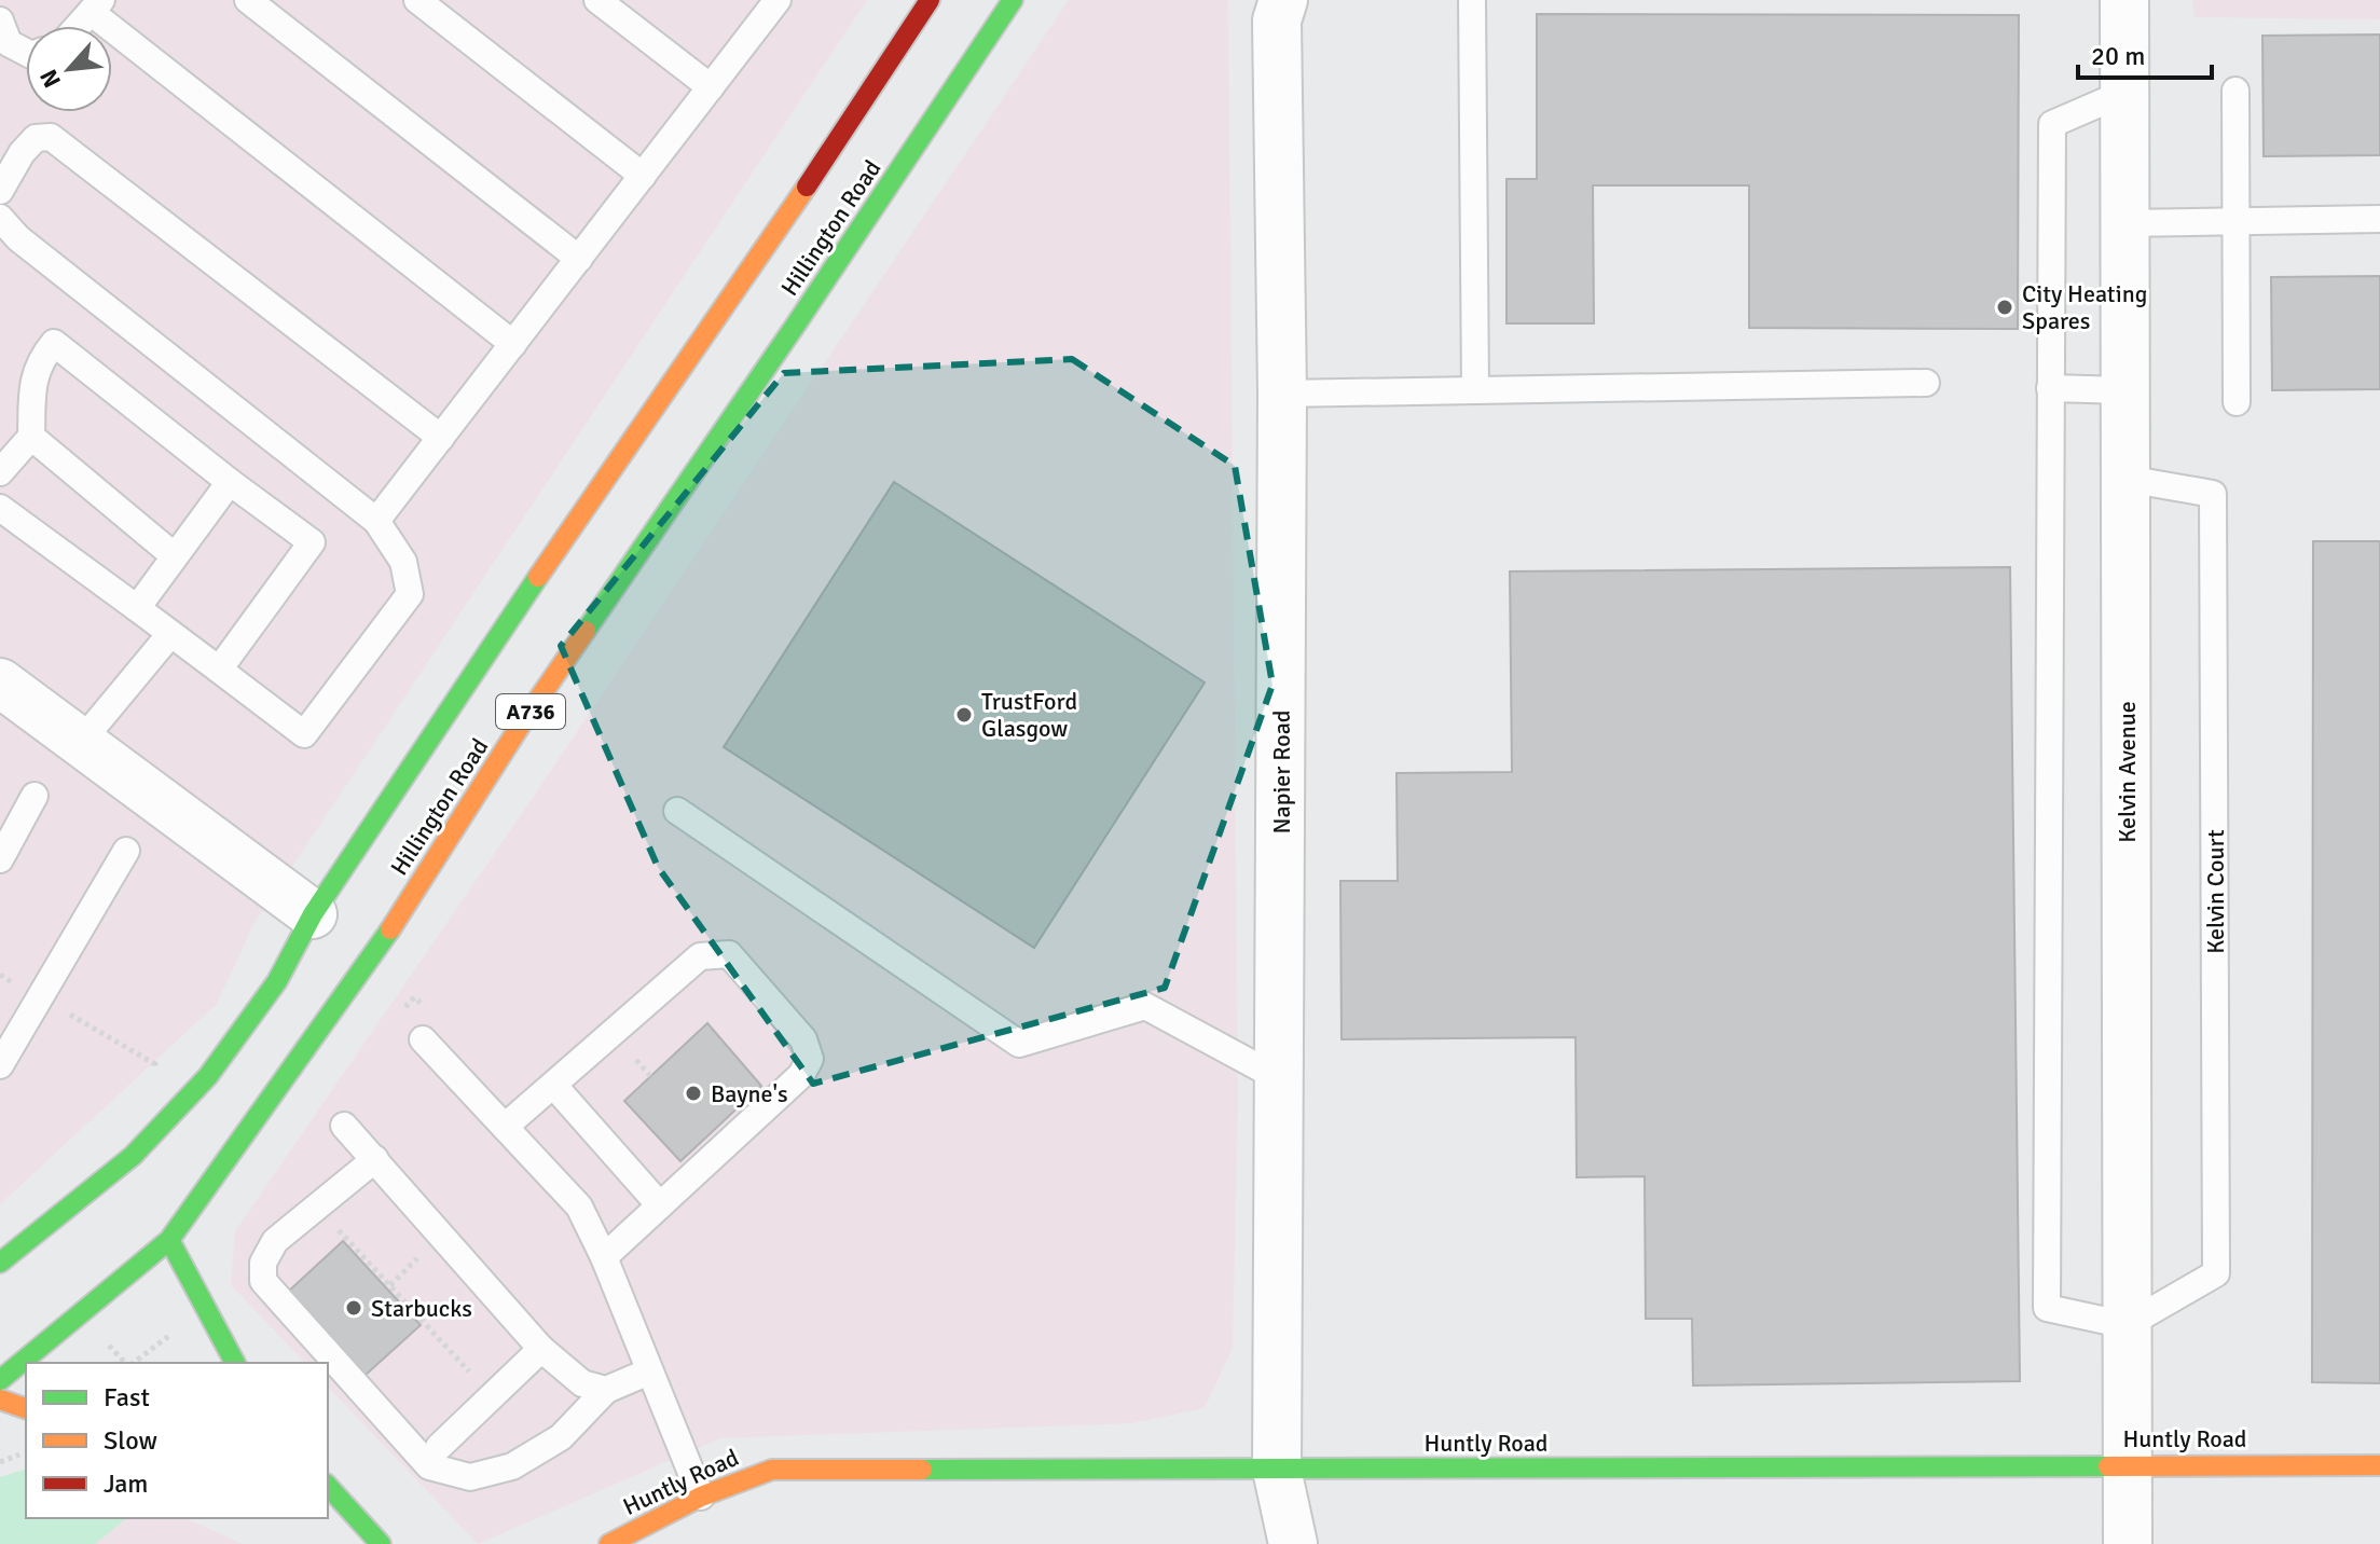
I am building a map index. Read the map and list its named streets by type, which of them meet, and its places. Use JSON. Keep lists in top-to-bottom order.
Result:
{
  "streets": {
    "main road": ["Hillington Road", "A736", "Huntly Road"],
    "street": ["Napier Road", "Kelvin Avenue"],
    "lane": ["Kelvin Court"]
  },
  "crossings": [
    ["Napier Road", "Huntly Road"],
    ["Kelvin Avenue", "Kelvin Court"],
    ["Kelvin Avenue", "Huntly Road"]
  ],
  "places": [
    "City Heating Spares",
    "TrustFord Glasgow",
    "Bayne's",
    "Starbucks"
  ],
  "legend": ["Fast", "Slow", "Jam"],
  "scale_bar": "20 m",
  "north": "bottom left"
}
